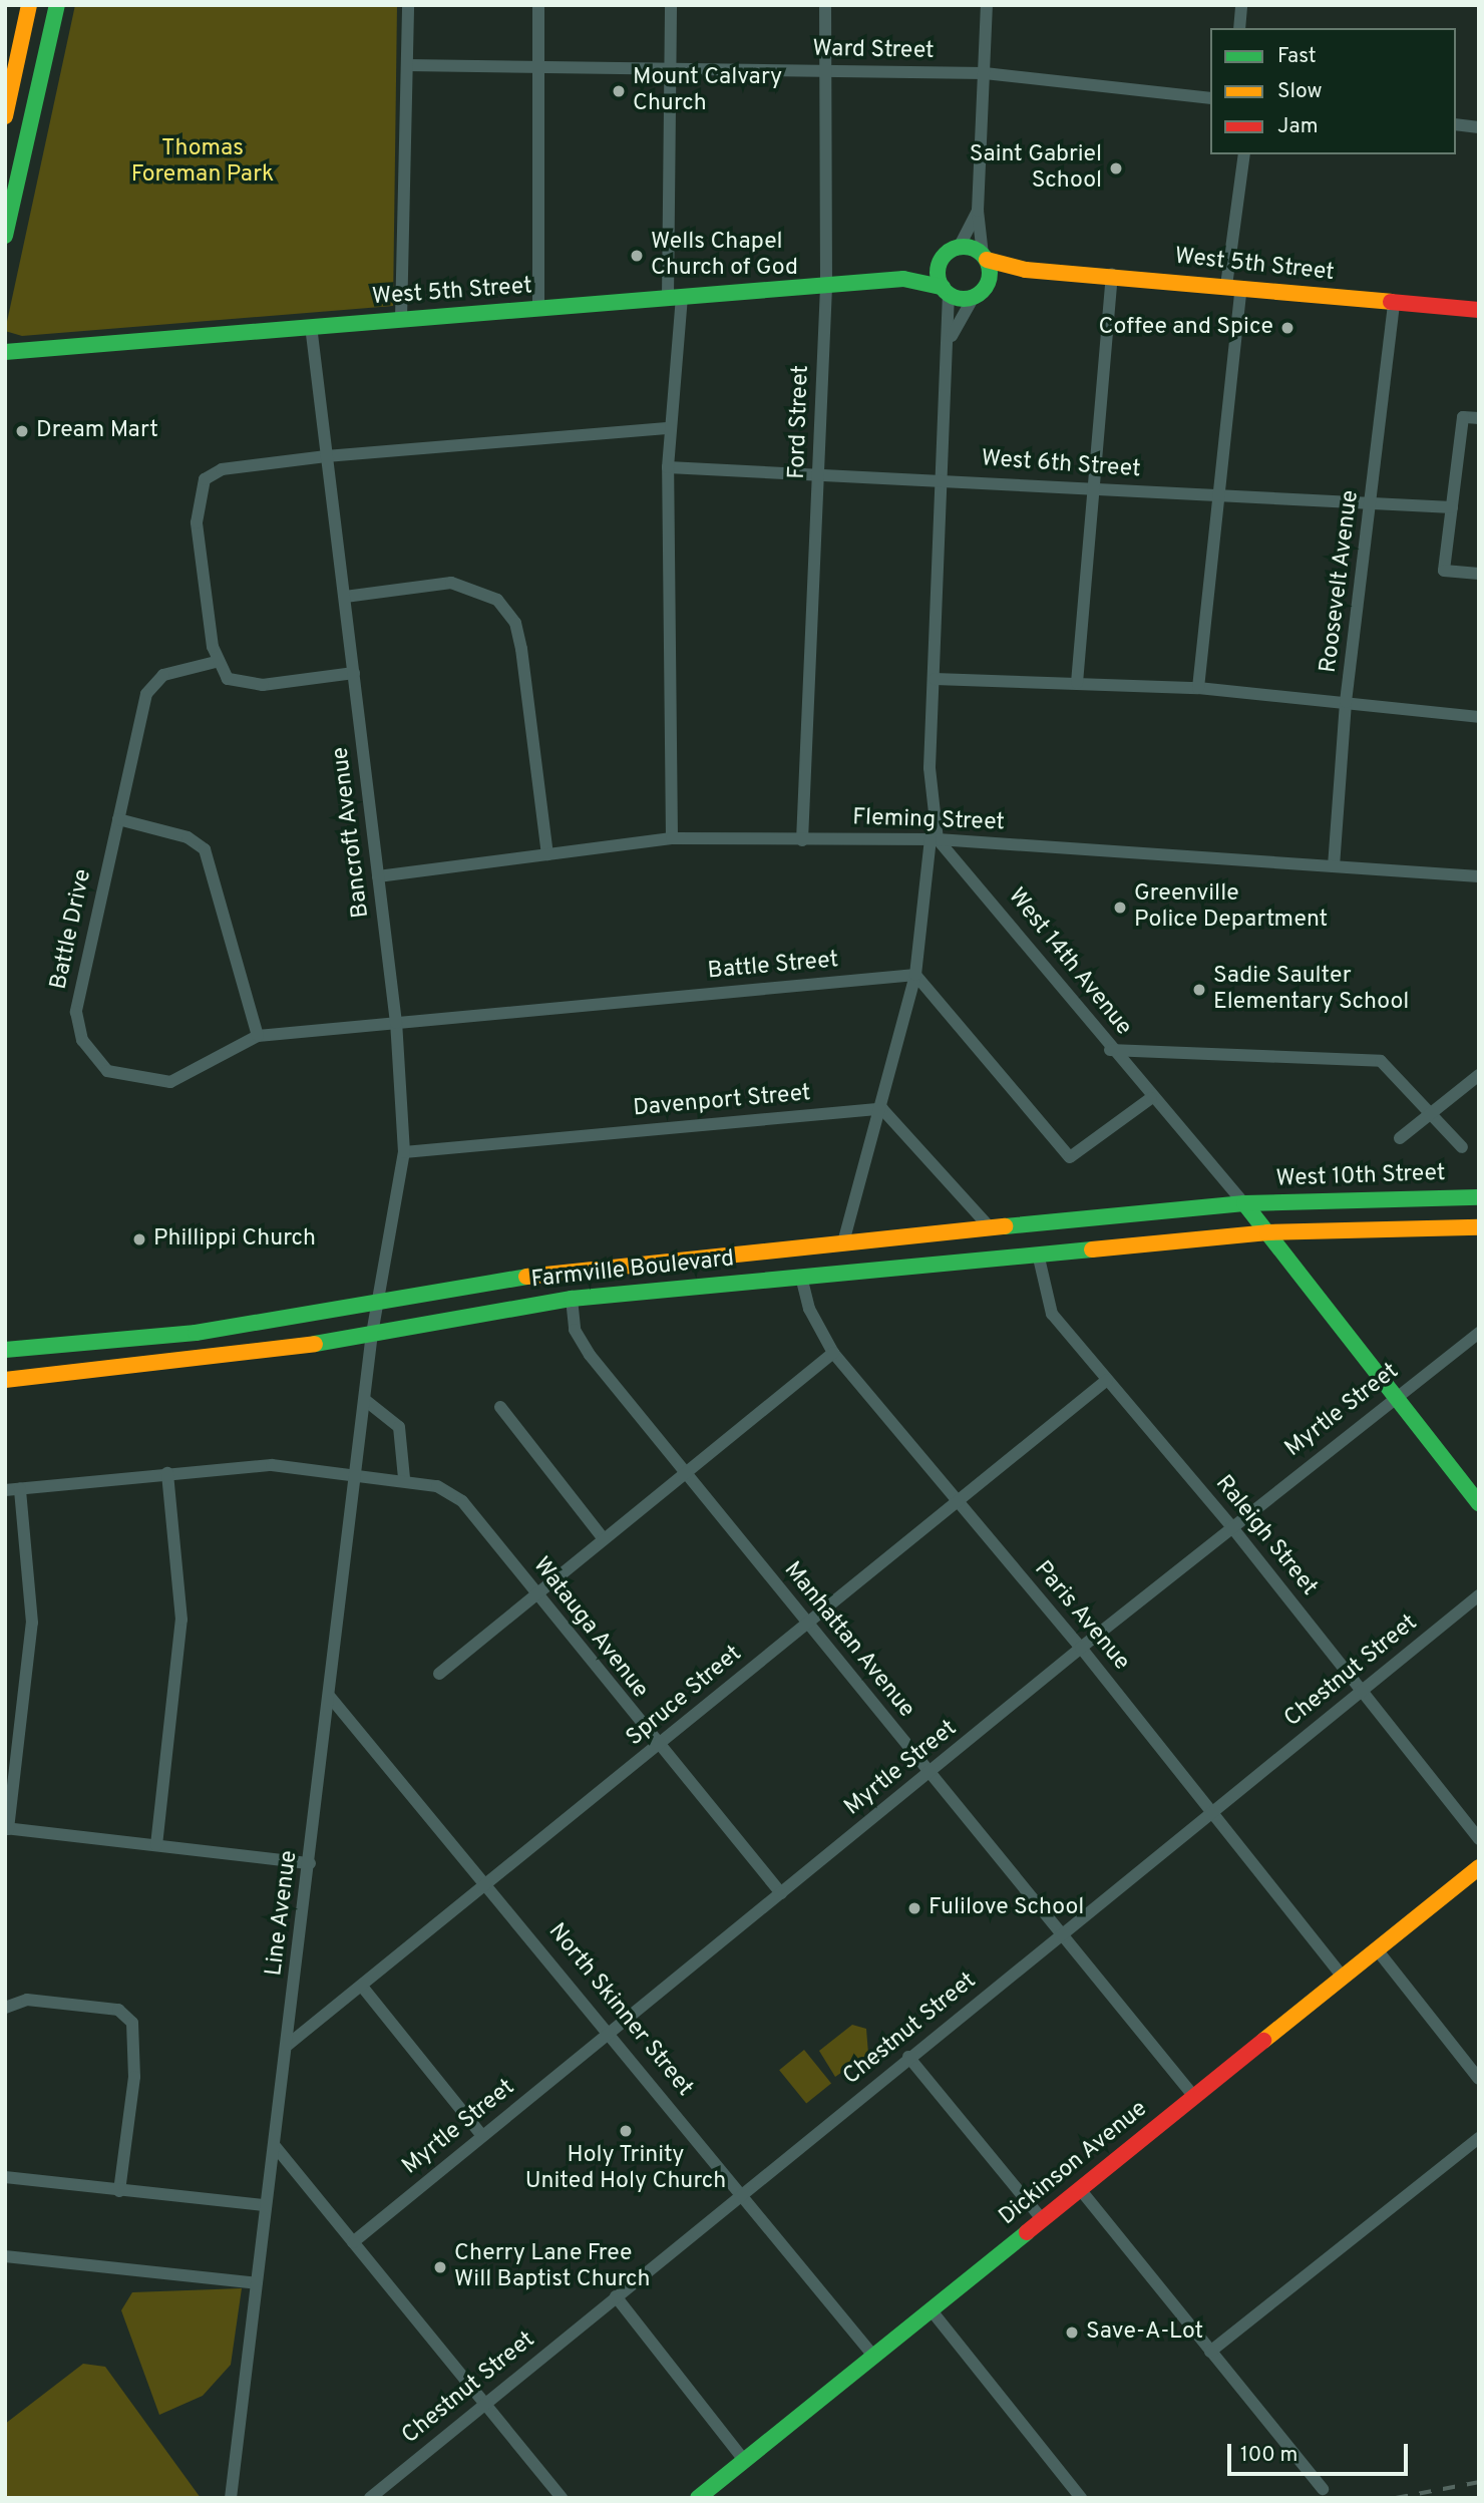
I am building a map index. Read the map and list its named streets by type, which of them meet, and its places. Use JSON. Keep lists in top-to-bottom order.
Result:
{
  "streets": {
    "main road": [
      "West 5th Street",
      "West 14th Avenue",
      "West 10th Street",
      "Farmville Boulevard",
      "Dickinson Avenue"
    ],
    "street": [
      "Ward Street",
      "Ford Street",
      "West 6th Street",
      "Roosevelt Avenue",
      "Fleming Street",
      "Bancroft Avenue",
      "Battle Drive",
      "Battle Street",
      "Davenport Street",
      "Myrtle Street",
      "Raleigh Street",
      "Paris Avenue",
      "Watauga Avenue",
      "Manhattan Avenue",
      "Chestnut Street",
      "Spruce Street",
      "Line Avenue",
      "North Skinner Street"
    ]
  },
  "crossings": [
    ["Ward Street", "Ford Street"],
    ["West 5th Street", "Ford Street"],
    ["West 5th Street", "Roosevelt Avenue"],
    ["West 5th Street", "Bancroft Avenue"],
    ["Ford Street", "West 6th Street"],
    ["Ford Street", "Fleming Street"],
    ["West 6th Street", "Roosevelt Avenue"],
    ["Roosevelt Avenue", "Fleming Street"],
    ["Fleming Street", "Bancroft Avenue"],
    ["Fleming Street", "West 14th Avenue"],
    ["Bancroft Avenue", "Battle Drive"],
    ["Bancroft Avenue", "Battle Street"],
    ["Bancroft Avenue", "Davenport Street"],
    ["Bancroft Avenue", "Farmville Boulevard"],
    ["Bancroft Avenue", "Line Avenue"],
    ["Battle Drive", "Battle Street"],
    ["West 14th Avenue", "West 10th Street"],
    ["West 14th Avenue", "Farmville Boulevard"],
    ["West 14th Avenue", "Myrtle Street"],
    ["West 10th Street", "Farmville Boulevard"],
    ["Farmville Boulevard", "Raleigh Street"],
    ["Farmville Boulevard", "Paris Avenue"],
    ["Farmville Boulevard", "Manhattan Avenue"],
    ["Farmville Boulevard", "Line Avenue"],
    ["Myrtle Street", "Raleigh Street"],
    ["Myrtle Street", "Paris Avenue"],
    ["Myrtle Street", "Watauga Avenue"],
    ["Myrtle Street", "Manhattan Avenue"],
    ["Myrtle Street", "North Skinner Street"],
    ["Raleigh Street", "Chestnut Street"],
    ["Raleigh Street", "Spruce Street"],
    ["Paris Avenue", "Chestnut Street"],
    ["Paris Avenue", "Spruce Street"],
    ["Paris Avenue", "Dickinson Avenue"],
    ["Watauga Avenue", "Spruce Street"],
    ["Watauga Avenue", "Line Avenue"],
    ["Manhattan Avenue", "Chestnut Street"],
    ["Manhattan Avenue", "Spruce Street"],
    ["Manhattan Avenue", "Dickinson Avenue"],
    ["Chestnut Street", "North Skinner Street"],
    ["Spruce Street", "Line Avenue"],
    ["Spruce Street", "North Skinner Street"],
    ["Line Avenue", "North Skinner Street"],
    ["North Skinner Street", "Dickinson Avenue"]
  ],
  "parks": ["Thomas Foreman Park"],
  "places": [
    "Mount Calvary Church",
    "Saint Gabriel School",
    "Wells Chapel Church of God",
    "Coffee and Spice",
    "Dream Mart",
    "Greenville Police Department",
    "Sadie Saulter Elementary School",
    "Phillippi Church",
    "Fulilove School",
    "Holy Trinity United Holy Church",
    "Cherry Lane Free Will Baptist Church",
    "Save-A-Lot"
  ],
  "legend": ["Fast", "Slow", "Jam"],
  "scale_bar": "100 m"
}
